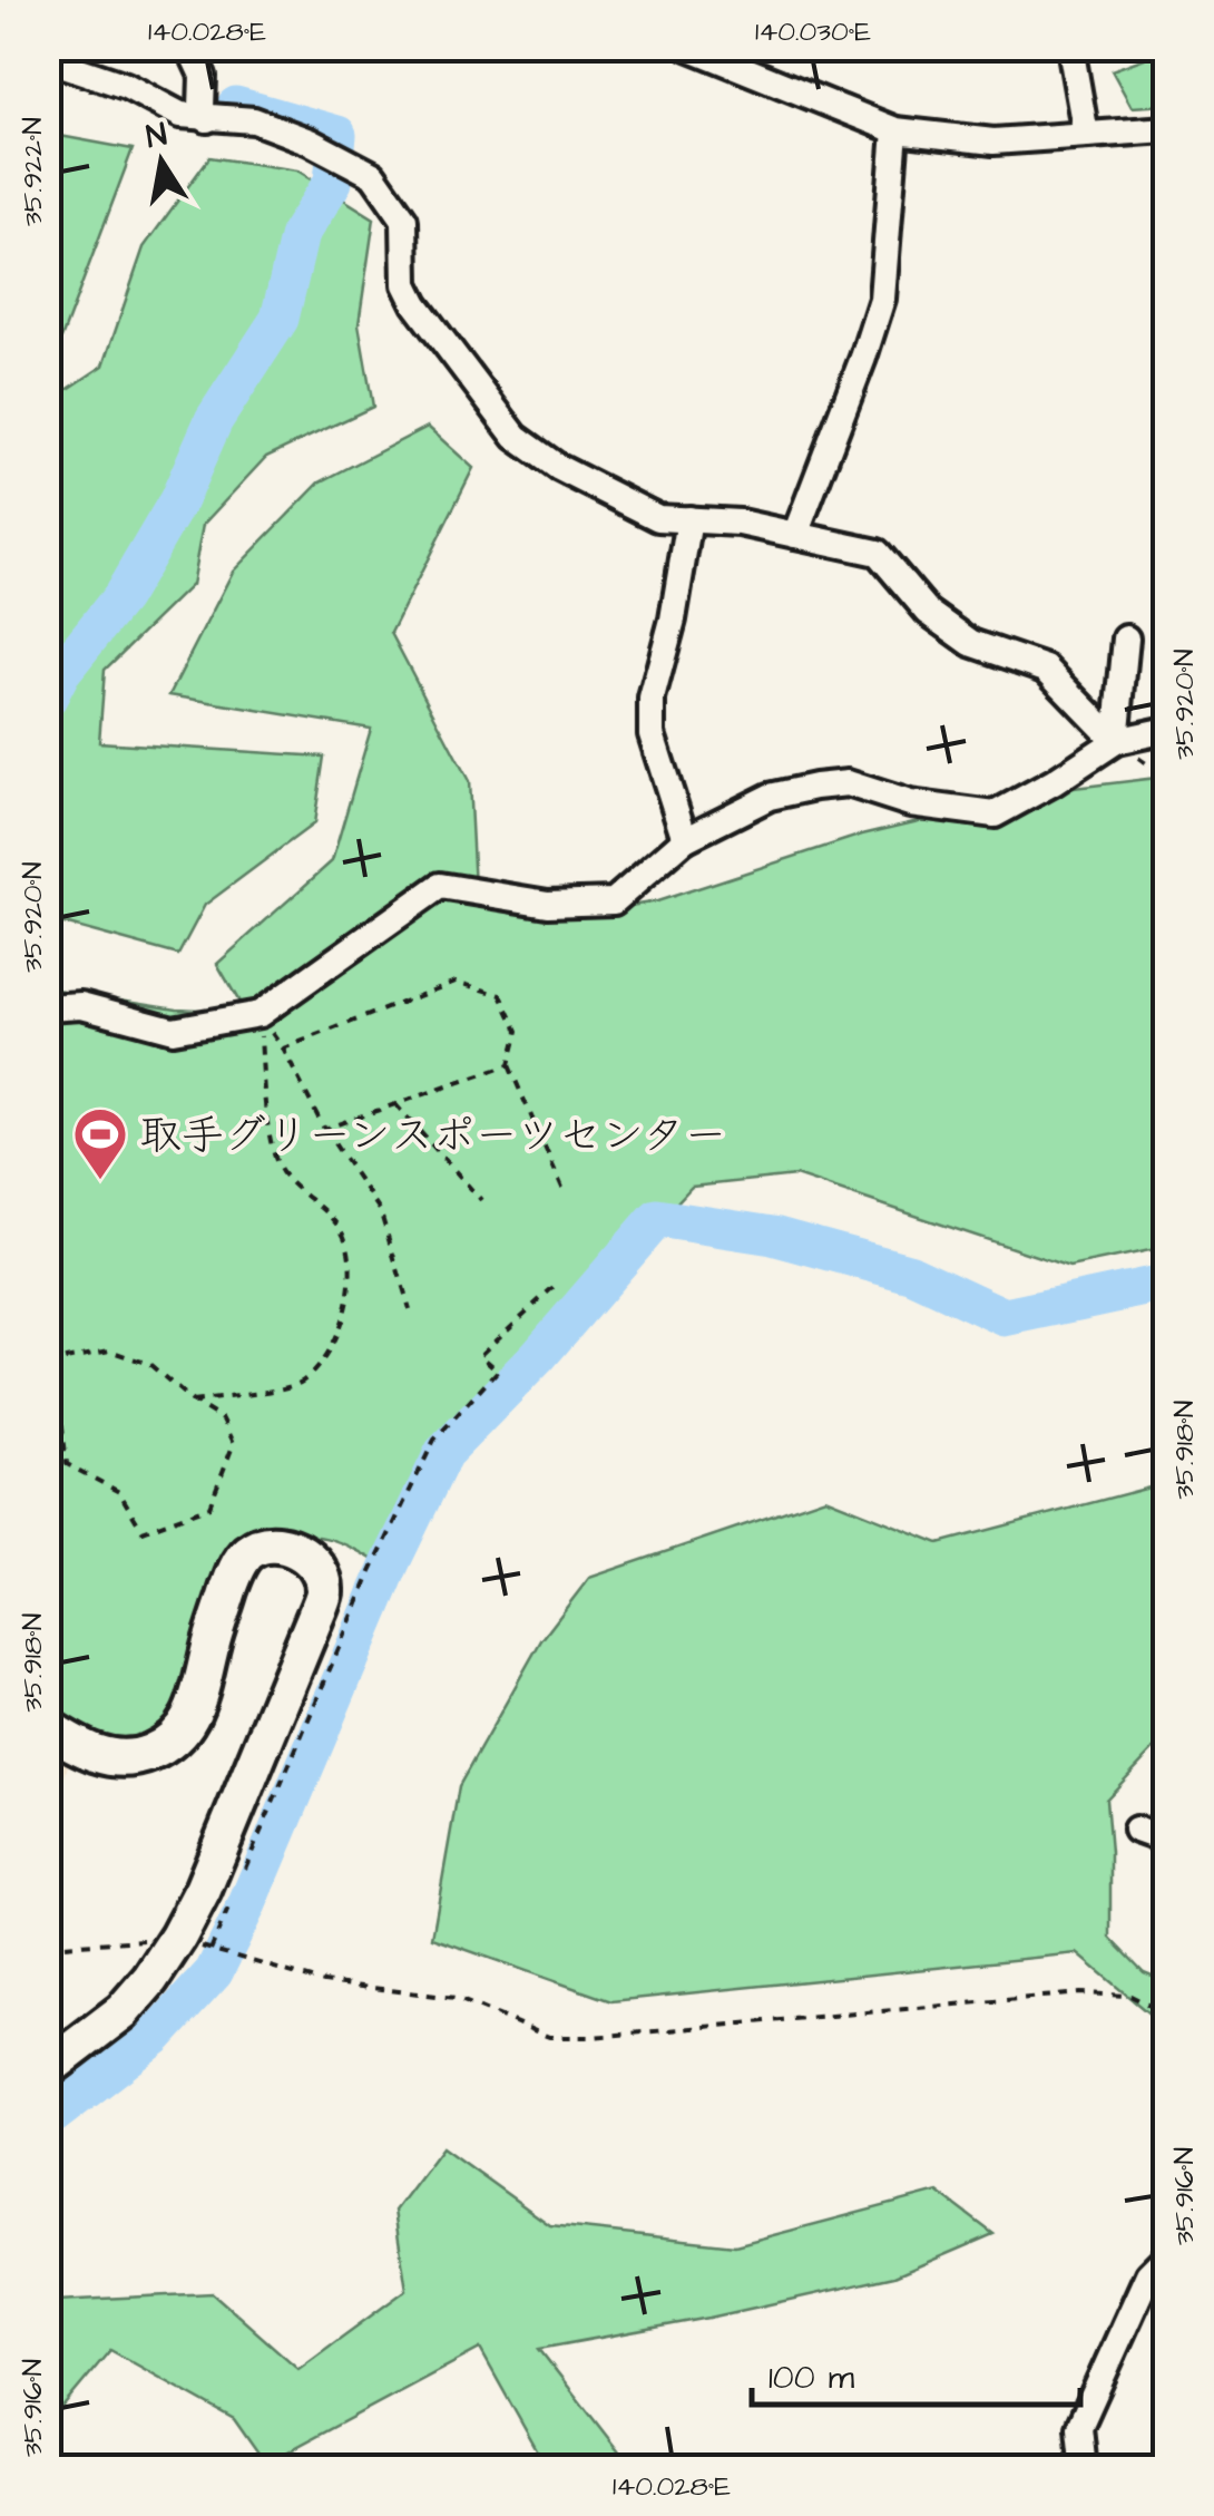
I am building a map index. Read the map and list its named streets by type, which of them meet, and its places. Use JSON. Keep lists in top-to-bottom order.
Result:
{
  "places": {
    "sports": ["取手グリーンスポーツセンター"]
  },
  "scale_bar": "100 m",
  "north": "top",
  "coordinates": [
    "140.028°E",
    "140.030°E",
    "35.922°N",
    "35.920°N",
    "35.918°N",
    "35.916°N"
  ]
}
